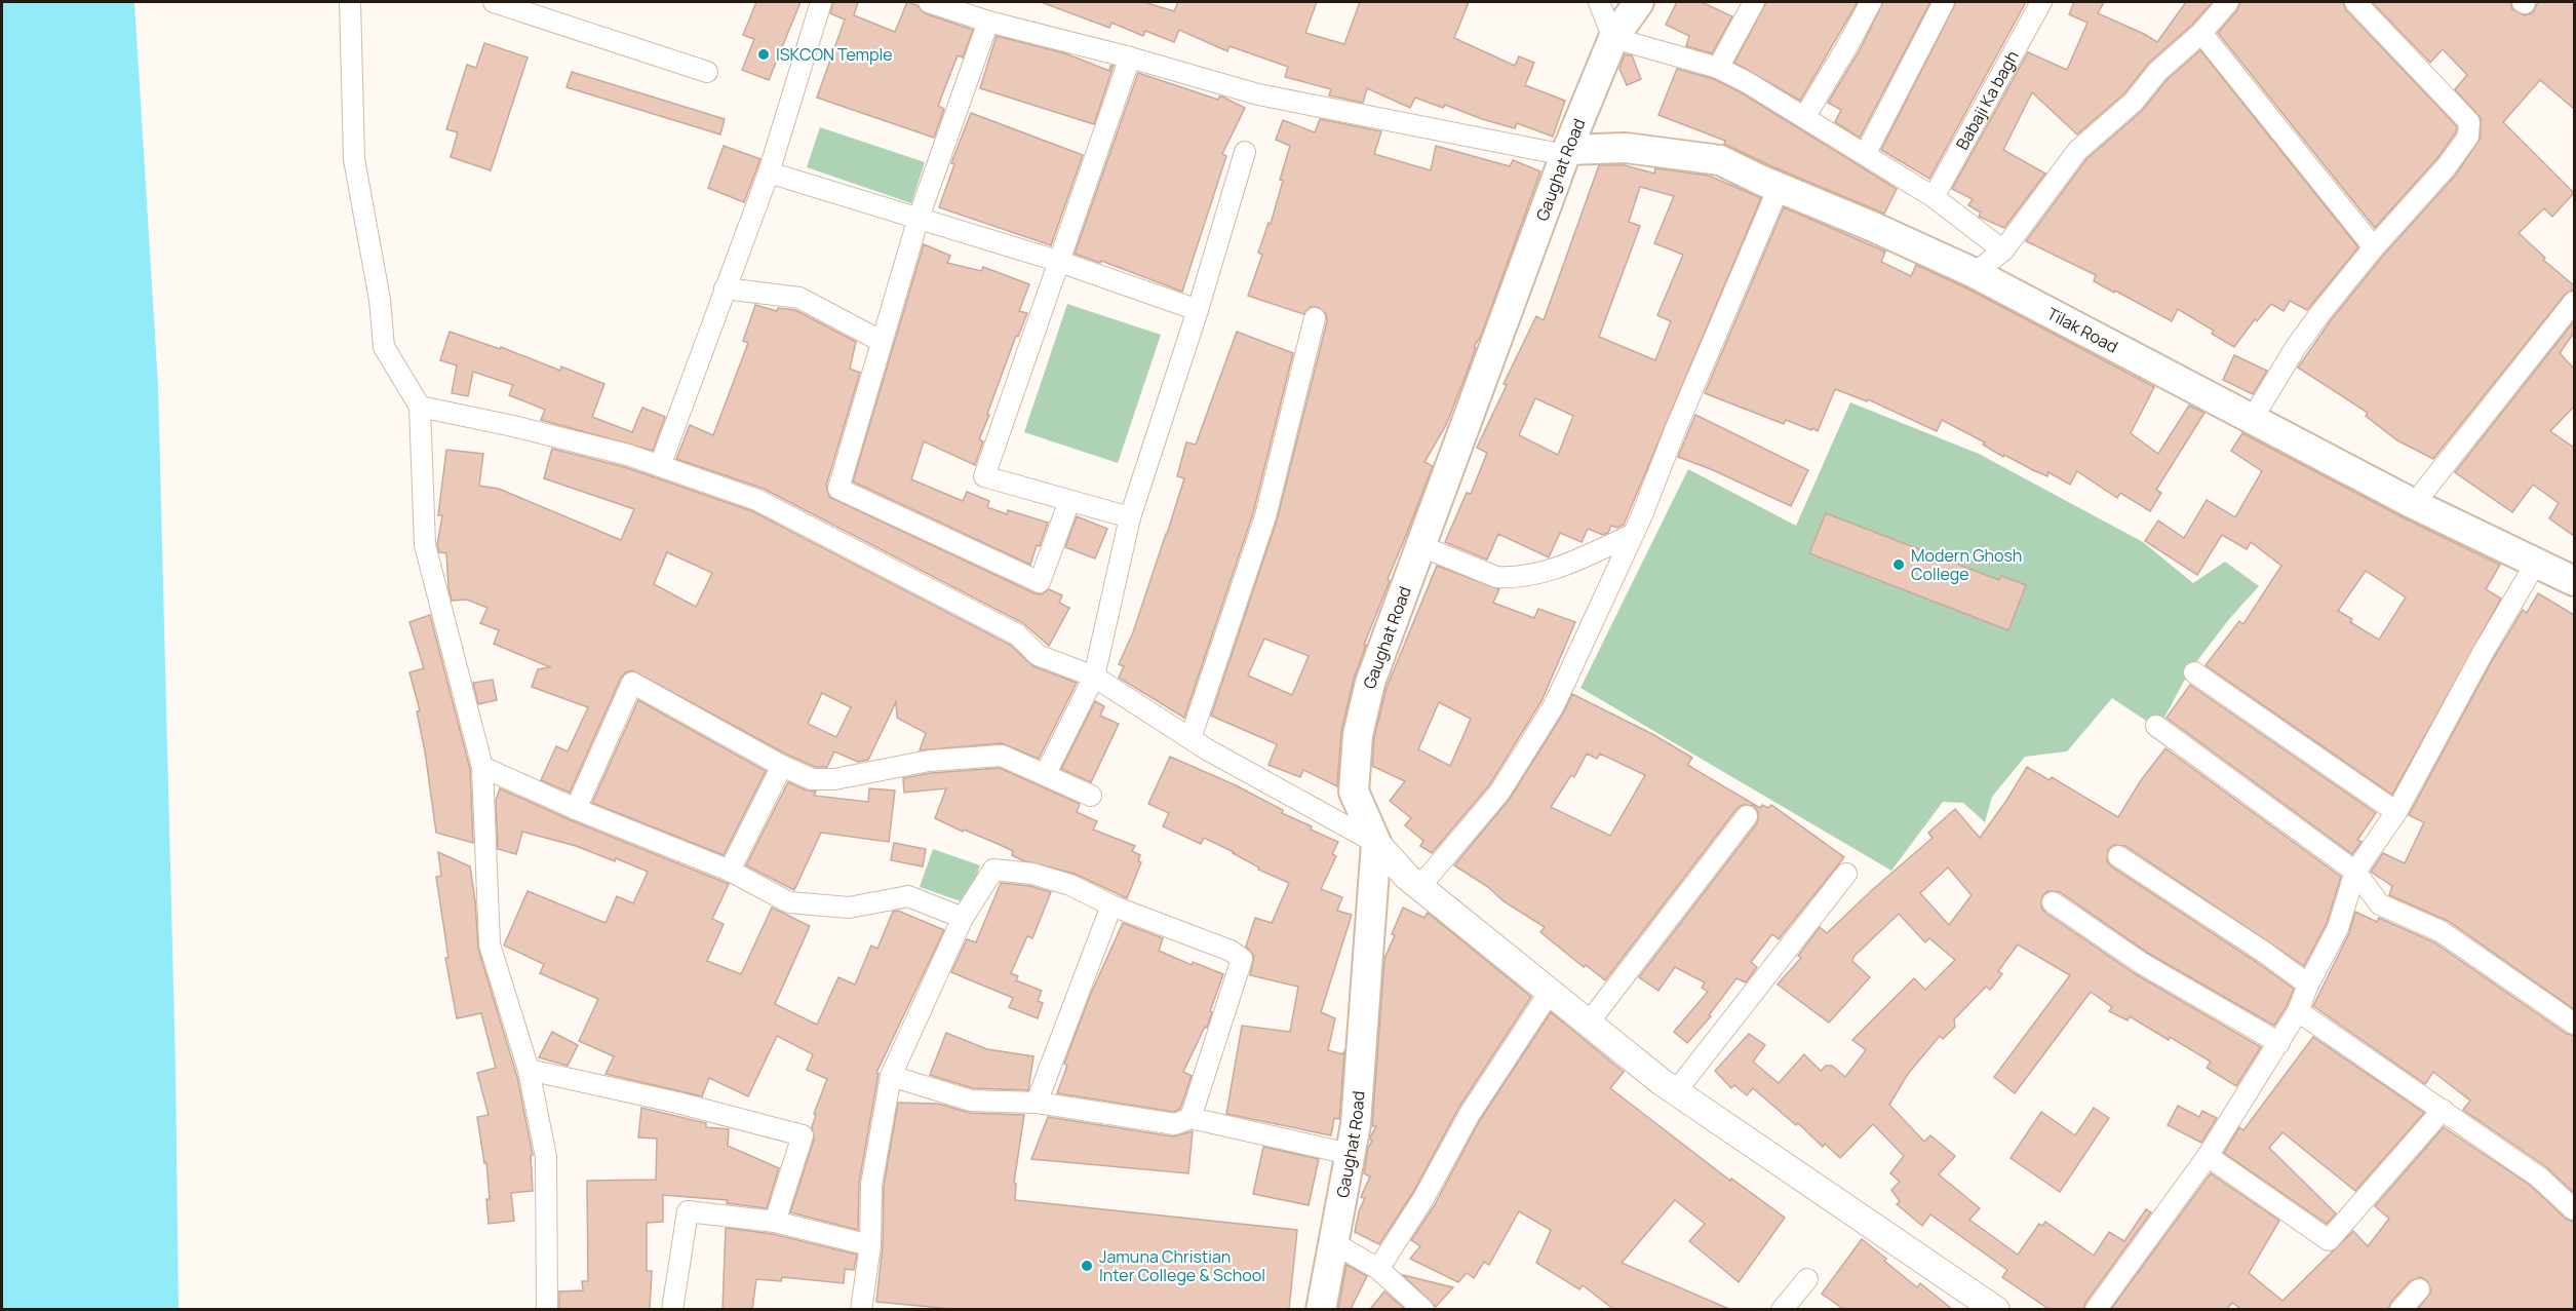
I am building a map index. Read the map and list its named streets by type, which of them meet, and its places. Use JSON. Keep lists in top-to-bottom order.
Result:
{
  "streets": {
    "main road": ["Gaughat Road", "Tilak Road"],
    "street": ["Babaji Ka bagh"]
  },
  "crossings": [
    ["Gaughat Road", "Tilak Road"]
  ],
  "places": ["ISKCON Temple", "Modern Ghosh College", "Jamuna Christian Inter College & School"]
}
